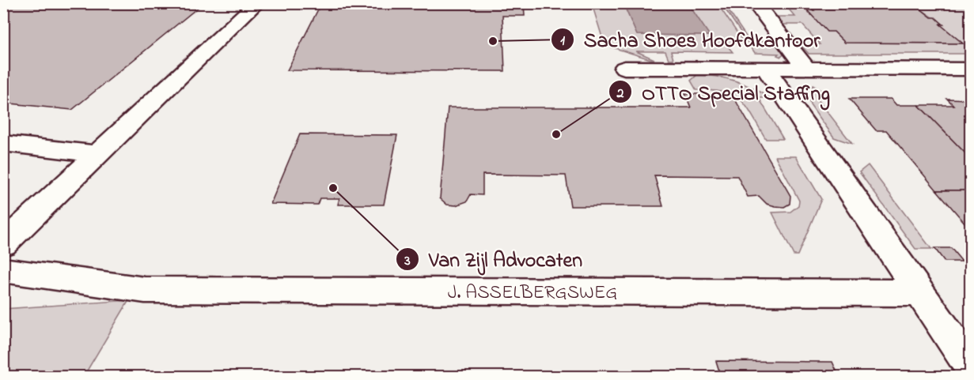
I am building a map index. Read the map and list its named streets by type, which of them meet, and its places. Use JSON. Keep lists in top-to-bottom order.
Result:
{
  "streets": {
    "street": ["J. ASSELBERGSWEG"]
  },
  "places": ["Sacha Shoes Hoofdkantoor", "OTTO Special Staffing", "Van Zijl Advocaten"]
}
